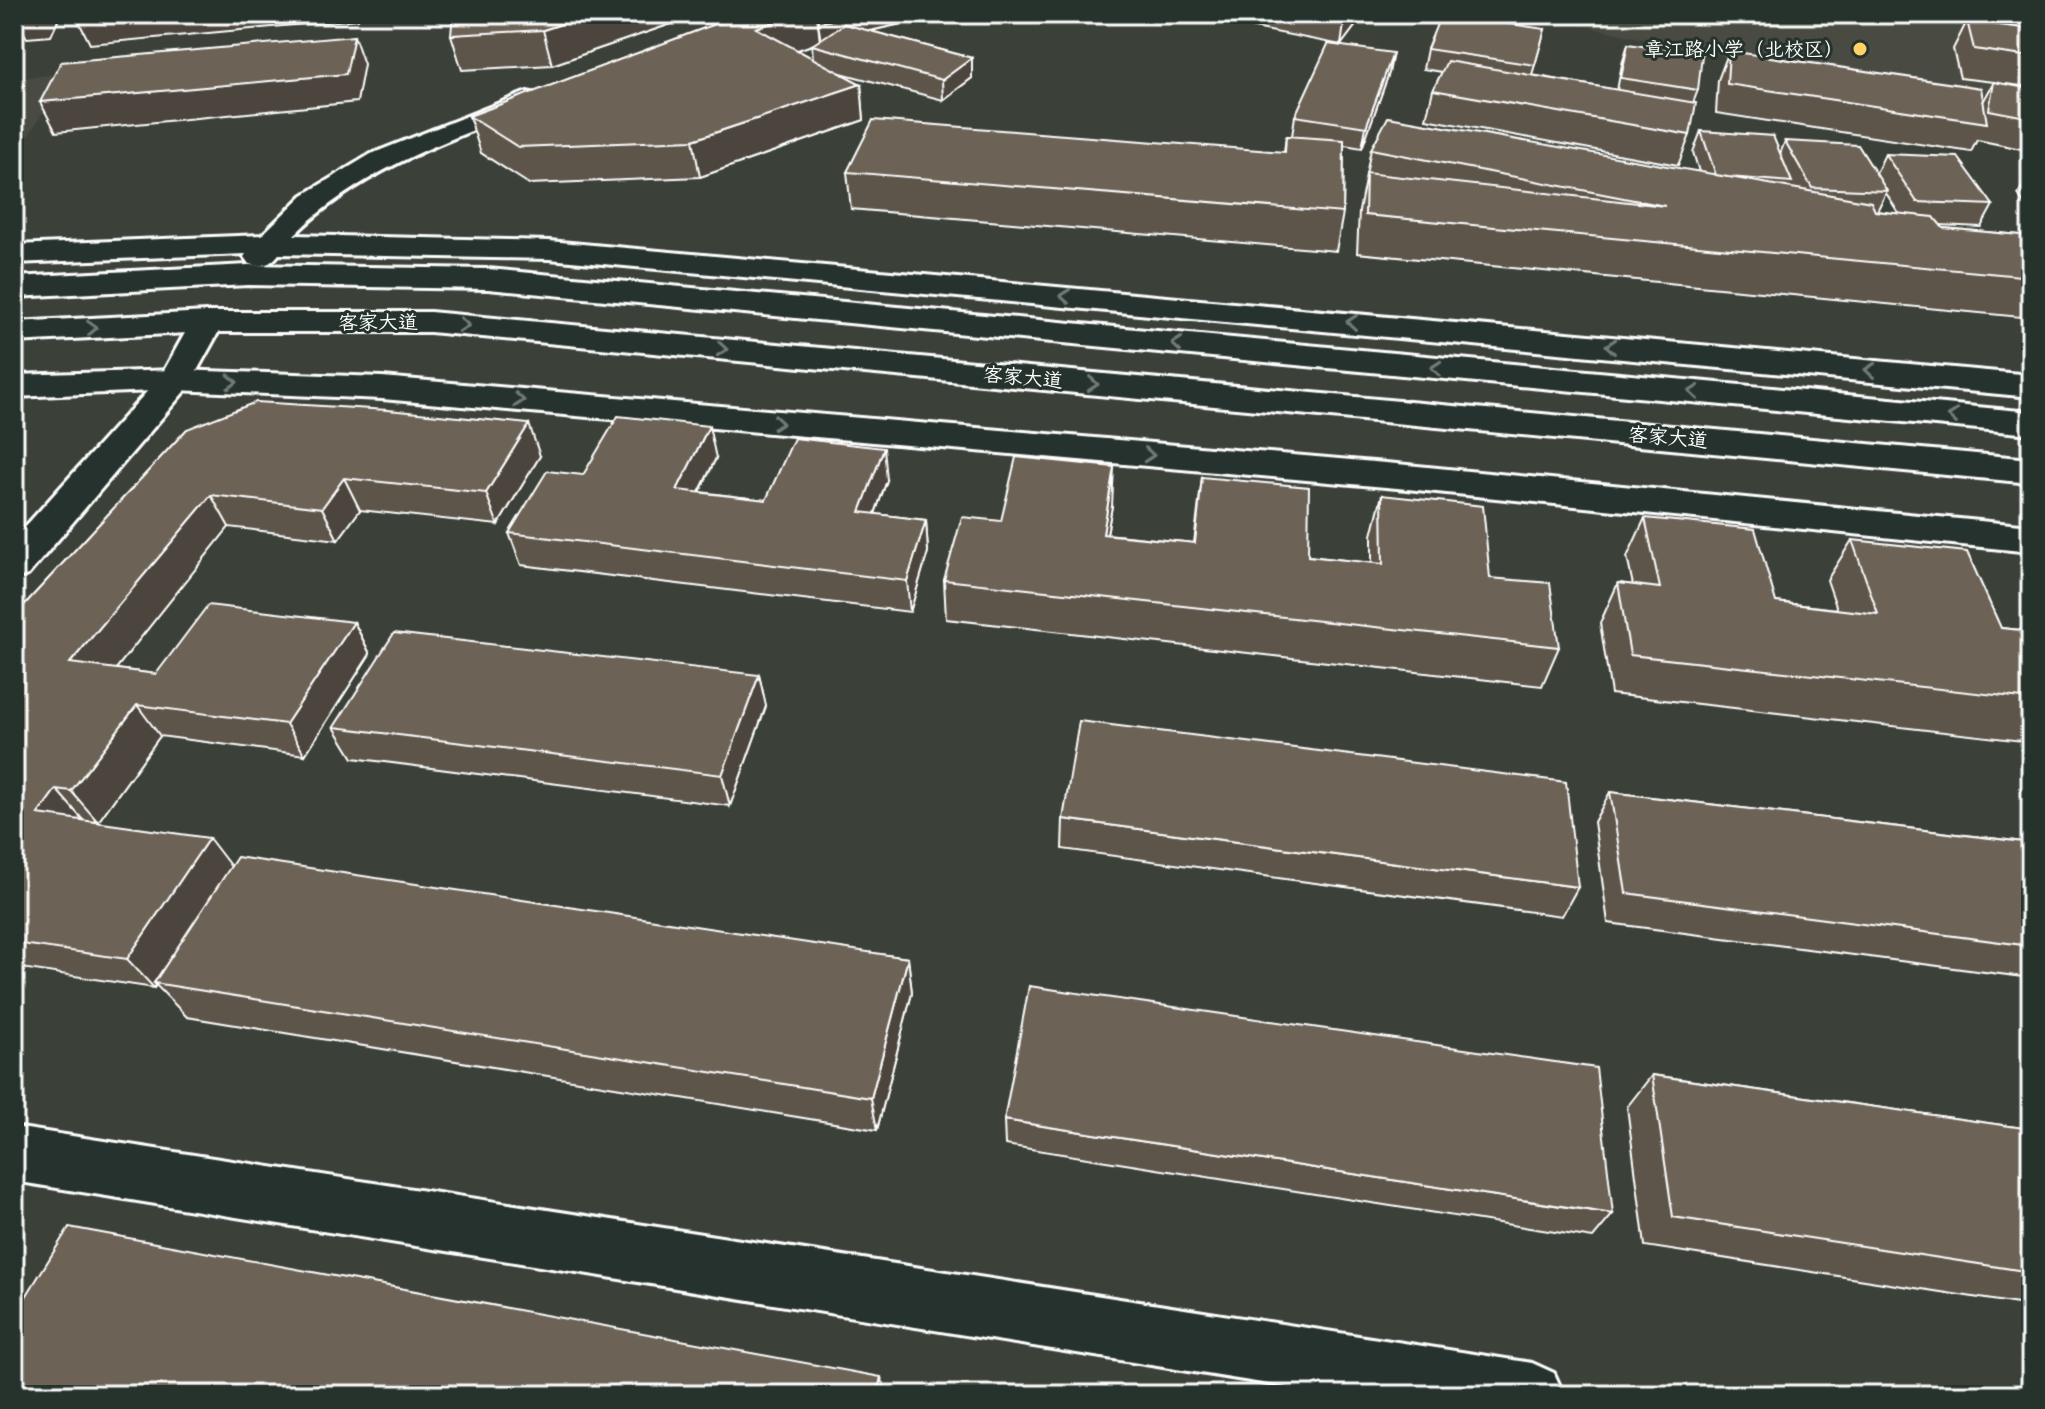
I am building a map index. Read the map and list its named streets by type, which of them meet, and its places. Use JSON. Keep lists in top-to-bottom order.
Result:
{
  "streets": {
    "street": ["客家大道"]
  },
  "places": ["章江路小学（北校区）"]
}
